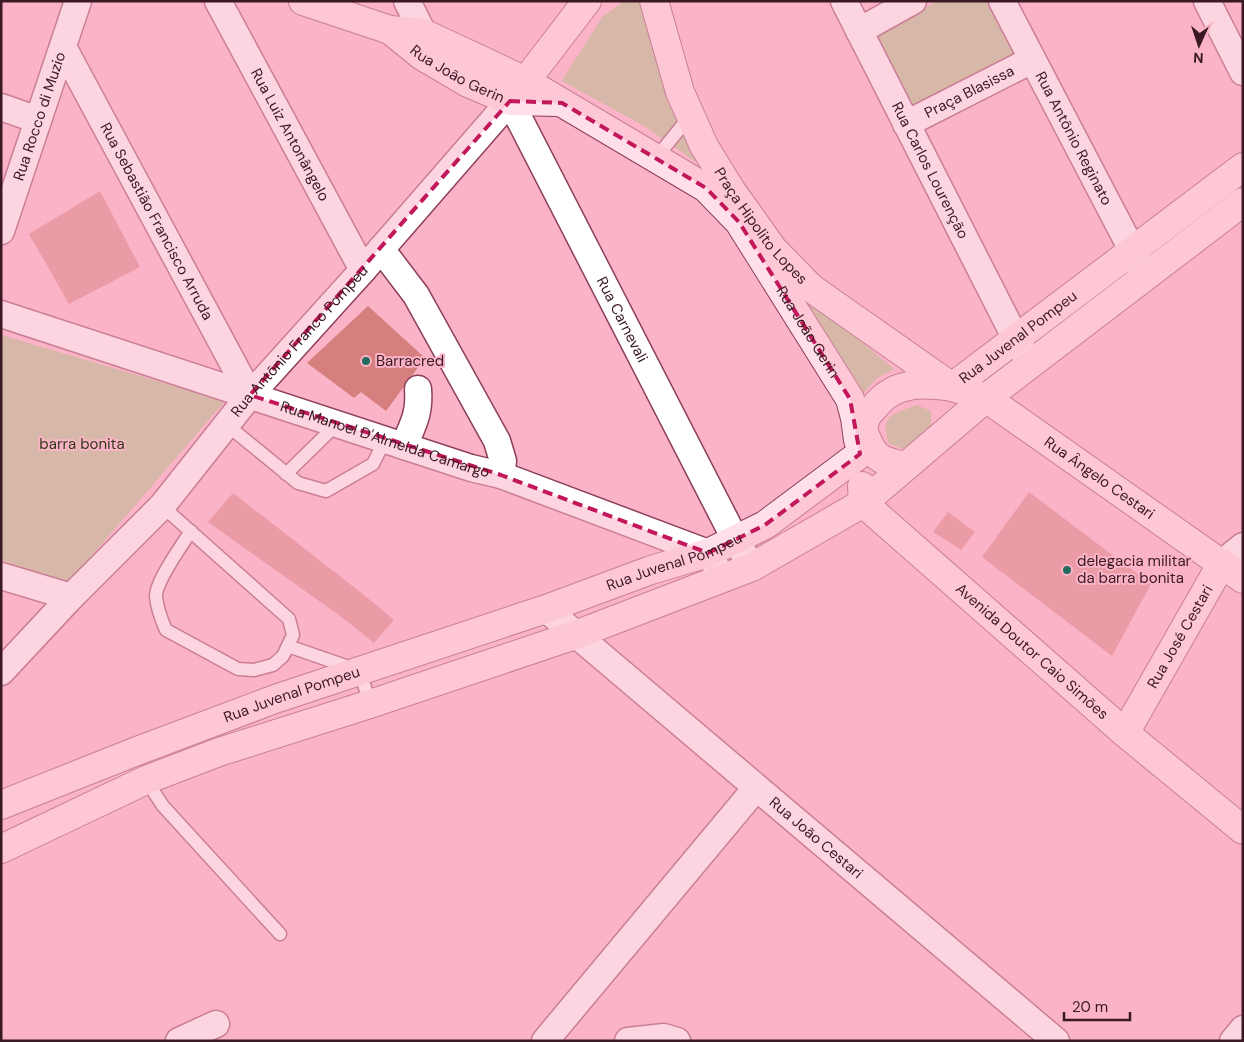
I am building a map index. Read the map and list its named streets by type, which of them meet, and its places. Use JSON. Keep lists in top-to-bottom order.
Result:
{
  "streets": {
    "street": [
      "Rua João Gerin",
      "Praça Blasissa",
      "Rua Rocco di Muzio",
      "Rua Luiz Antonângelo",
      "Rua Antônio Reginato",
      "Rua Carlos Lourenção",
      "Rua Sebastião Francisco Arruda",
      "Praça Hipolito Lopes",
      "Rua Carnevali",
      "Rua Juvenal Pompeu",
      "Rua Antônio Franco Pompeu",
      "Rua Manoel D'Almeida Camargo",
      "Rua Ângelo Cestari",
      "Rua José Cestari",
      "Avenida Doutor Caio Simões",
      "Rua João Cestari"
    ]
  },
  "crossings": [
    ["Rua João Gerin", "Rua Carnevali"],
    ["Rua João Gerin", "Rua Juvenal Pompeu"],
    ["Rua João Gerin", "Rua Antônio Franco Pompeu"],
    ["Praça Blasissa", "Rua Antônio Reginato"],
    ["Praça Blasissa", "Rua Carlos Lourenção"],
    ["Rua Rocco di Muzio", "Rua Sebastião Francisco Arruda"],
    ["Rua Luiz Antonângelo", "Rua Antônio Franco Pompeu"],
    ["Rua Antônio Reginato", "Rua Juvenal Pompeu"],
    ["Rua Carlos Lourenção", "Rua Juvenal Pompeu"],
    ["Rua Sebastião Francisco Arruda", "Rua Antônio Franco Pompeu"],
    ["Rua Sebastião Francisco Arruda", "Rua Manoel D'Almeida Camargo"],
    ["Praça Hipolito Lopes", "Rua Juvenal Pompeu"],
    ["Praça Hipolito Lopes", "Rua Ângelo Cestari"],
    ["Rua Carnevali", "Rua Juvenal Pompeu"],
    ["Rua Carnevali", "Rua Antônio Franco Pompeu"],
    ["Rua Juvenal Pompeu", "Rua Manoel D'Almeida Camargo"],
    ["Rua Juvenal Pompeu", "Rua Ângelo Cestari"],
    ["Rua Juvenal Pompeu", "Avenida Doutor Caio Simões"],
    ["Rua Juvenal Pompeu", "Rua João Cestari"],
    ["Rua Antônio Franco Pompeu", "Rua Manoel D'Almeida Camargo"],
    ["Rua Ângelo Cestari", "Rua José Cestari"],
    ["Rua José Cestari", "Avenida Doutor Caio Simões"]
  ],
  "parks": ["barra bonita"],
  "places": ["Barracred", "delegacia militar da barra bonita"],
  "scale_bar": "20 m",
  "north": "bottom"
}
